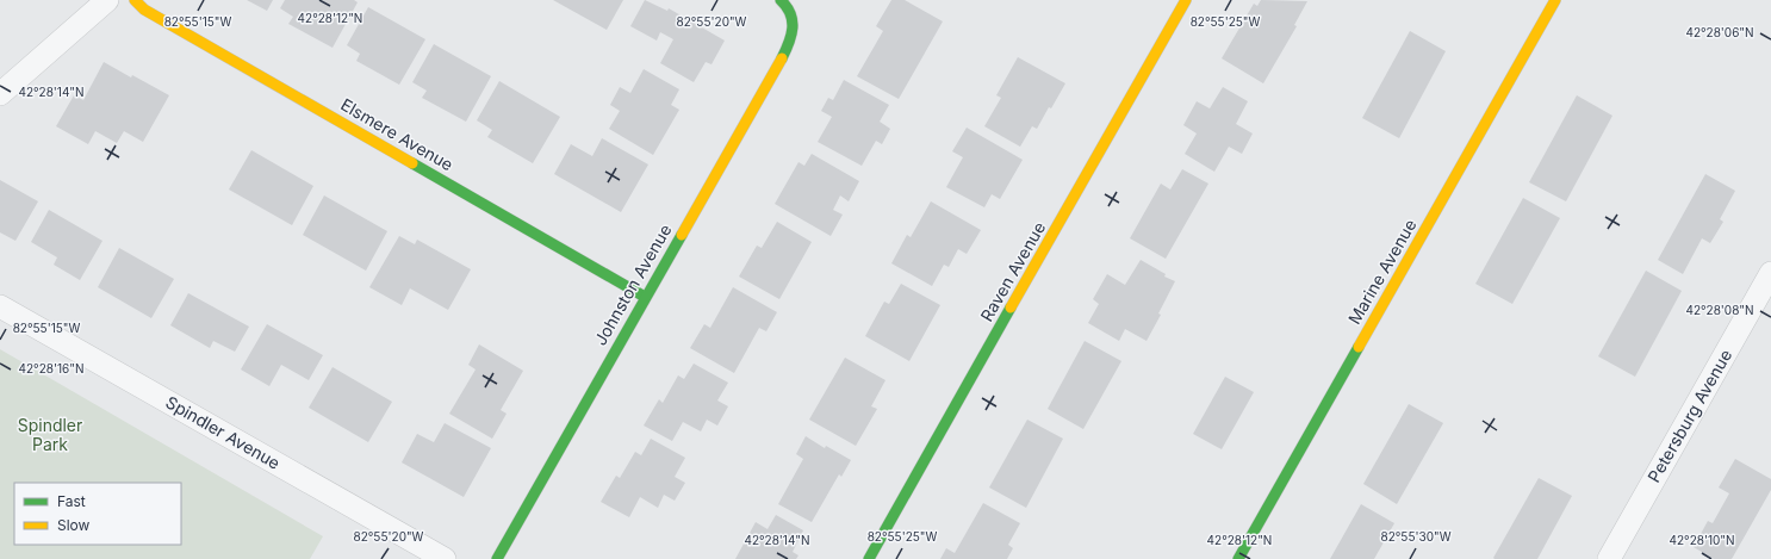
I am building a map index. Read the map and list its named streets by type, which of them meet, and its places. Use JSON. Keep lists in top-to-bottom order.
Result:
{
  "streets": {
    "street": [
      "Elsmere Avenue",
      "Raven Avenue",
      "Marine Avenue",
      "Johnston Avenue",
      "Petersburg Avenue",
      "Spindler Avenue"
    ]
  },
  "crossings": [
    ["Elsmere Avenue", "Johnston Avenue"]
  ],
  "parks": ["Spindler Park"],
  "legend": ["Fast", "Slow"],
  "coordinates": [
    "42°28'12\"N",
    "82°55'15\"W",
    "82°55'20\"W",
    "82°55'25\"W",
    "42°28'06\"N",
    "42°28'14\"N",
    "42°28'08\"N",
    "42°28'16\"N",
    "82°55'30\"W",
    "42°28'10\"N"
  ]
}
